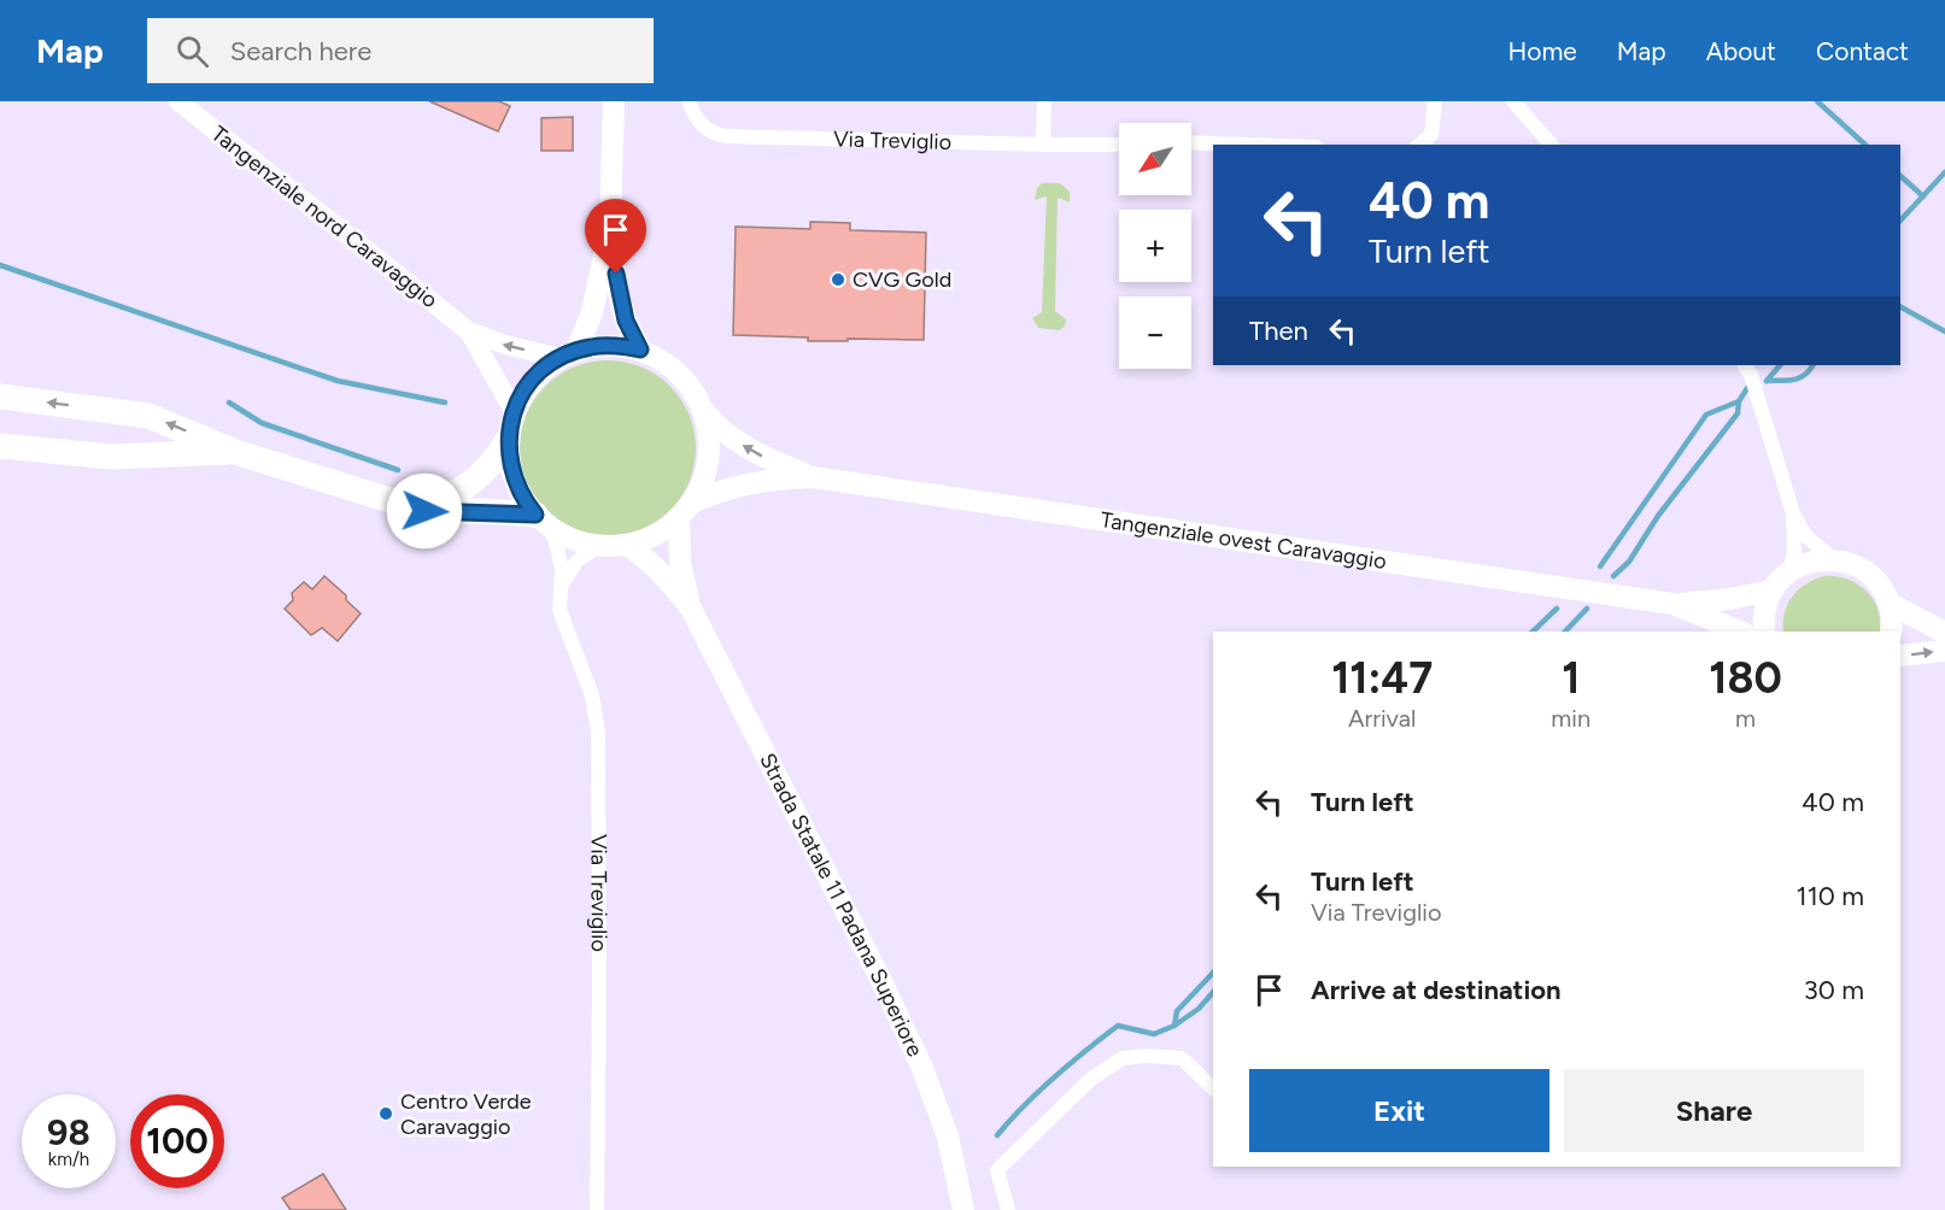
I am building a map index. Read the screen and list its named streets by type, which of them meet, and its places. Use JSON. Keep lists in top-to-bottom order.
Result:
{
  "streets": {
    "main road": ["Tangenziale nord Caravaggio", "Tangenziale ovest Caravaggio", "Strada Statale 11 Padana Superiore"],
    "street": ["Via Treviglio"]
  },
  "crossings": [
    ["Via Treviglio", "Tangenziale nord Caravaggio"],
    ["Via Treviglio", "Tangenziale ovest Caravaggio"],
    ["Via Treviglio", "Strada Statale 11 Padana Superiore"],
    ["Tangenziale nord Caravaggio", "Tangenziale ovest Caravaggio"],
    ["Tangenziale nord Caravaggio", "Strada Statale 11 Padana Superiore"],
    ["Tangenziale ovest Caravaggio", "Strada Statale 11 Padana Superiore"]
  ],
  "places": ["CVG Gold", "Centro Verde Caravaggio"],
  "north": "bottom left",
  "page": {
    "header": "Map",
    "search": "Search here",
    "nav": [
      "Home",
      "Map",
      "About",
      "Contact"
    ],
    "map_buttons": ["+", "−"],
    "turn": ["40 m", "Turn left"],
    "then": "Then",
    "eta": [
      "11:47",
      "Arrival",
      "1",
      "min",
      "180",
      "m"
    ],
    "list": [
      {
        "name": "Turn left",
        "value": "40 m"
      },
      {
        "name": "Turn left",
        "note": "Via Treviglio",
        "value": "110 m"
      },
      {
        "name": "Arrive at destination",
        "value": "30 m"
      }
    ],
    "buttons": ["Exit", "Share"],
    "speed": "98 km/h",
    "limit": "100"
  }
}
